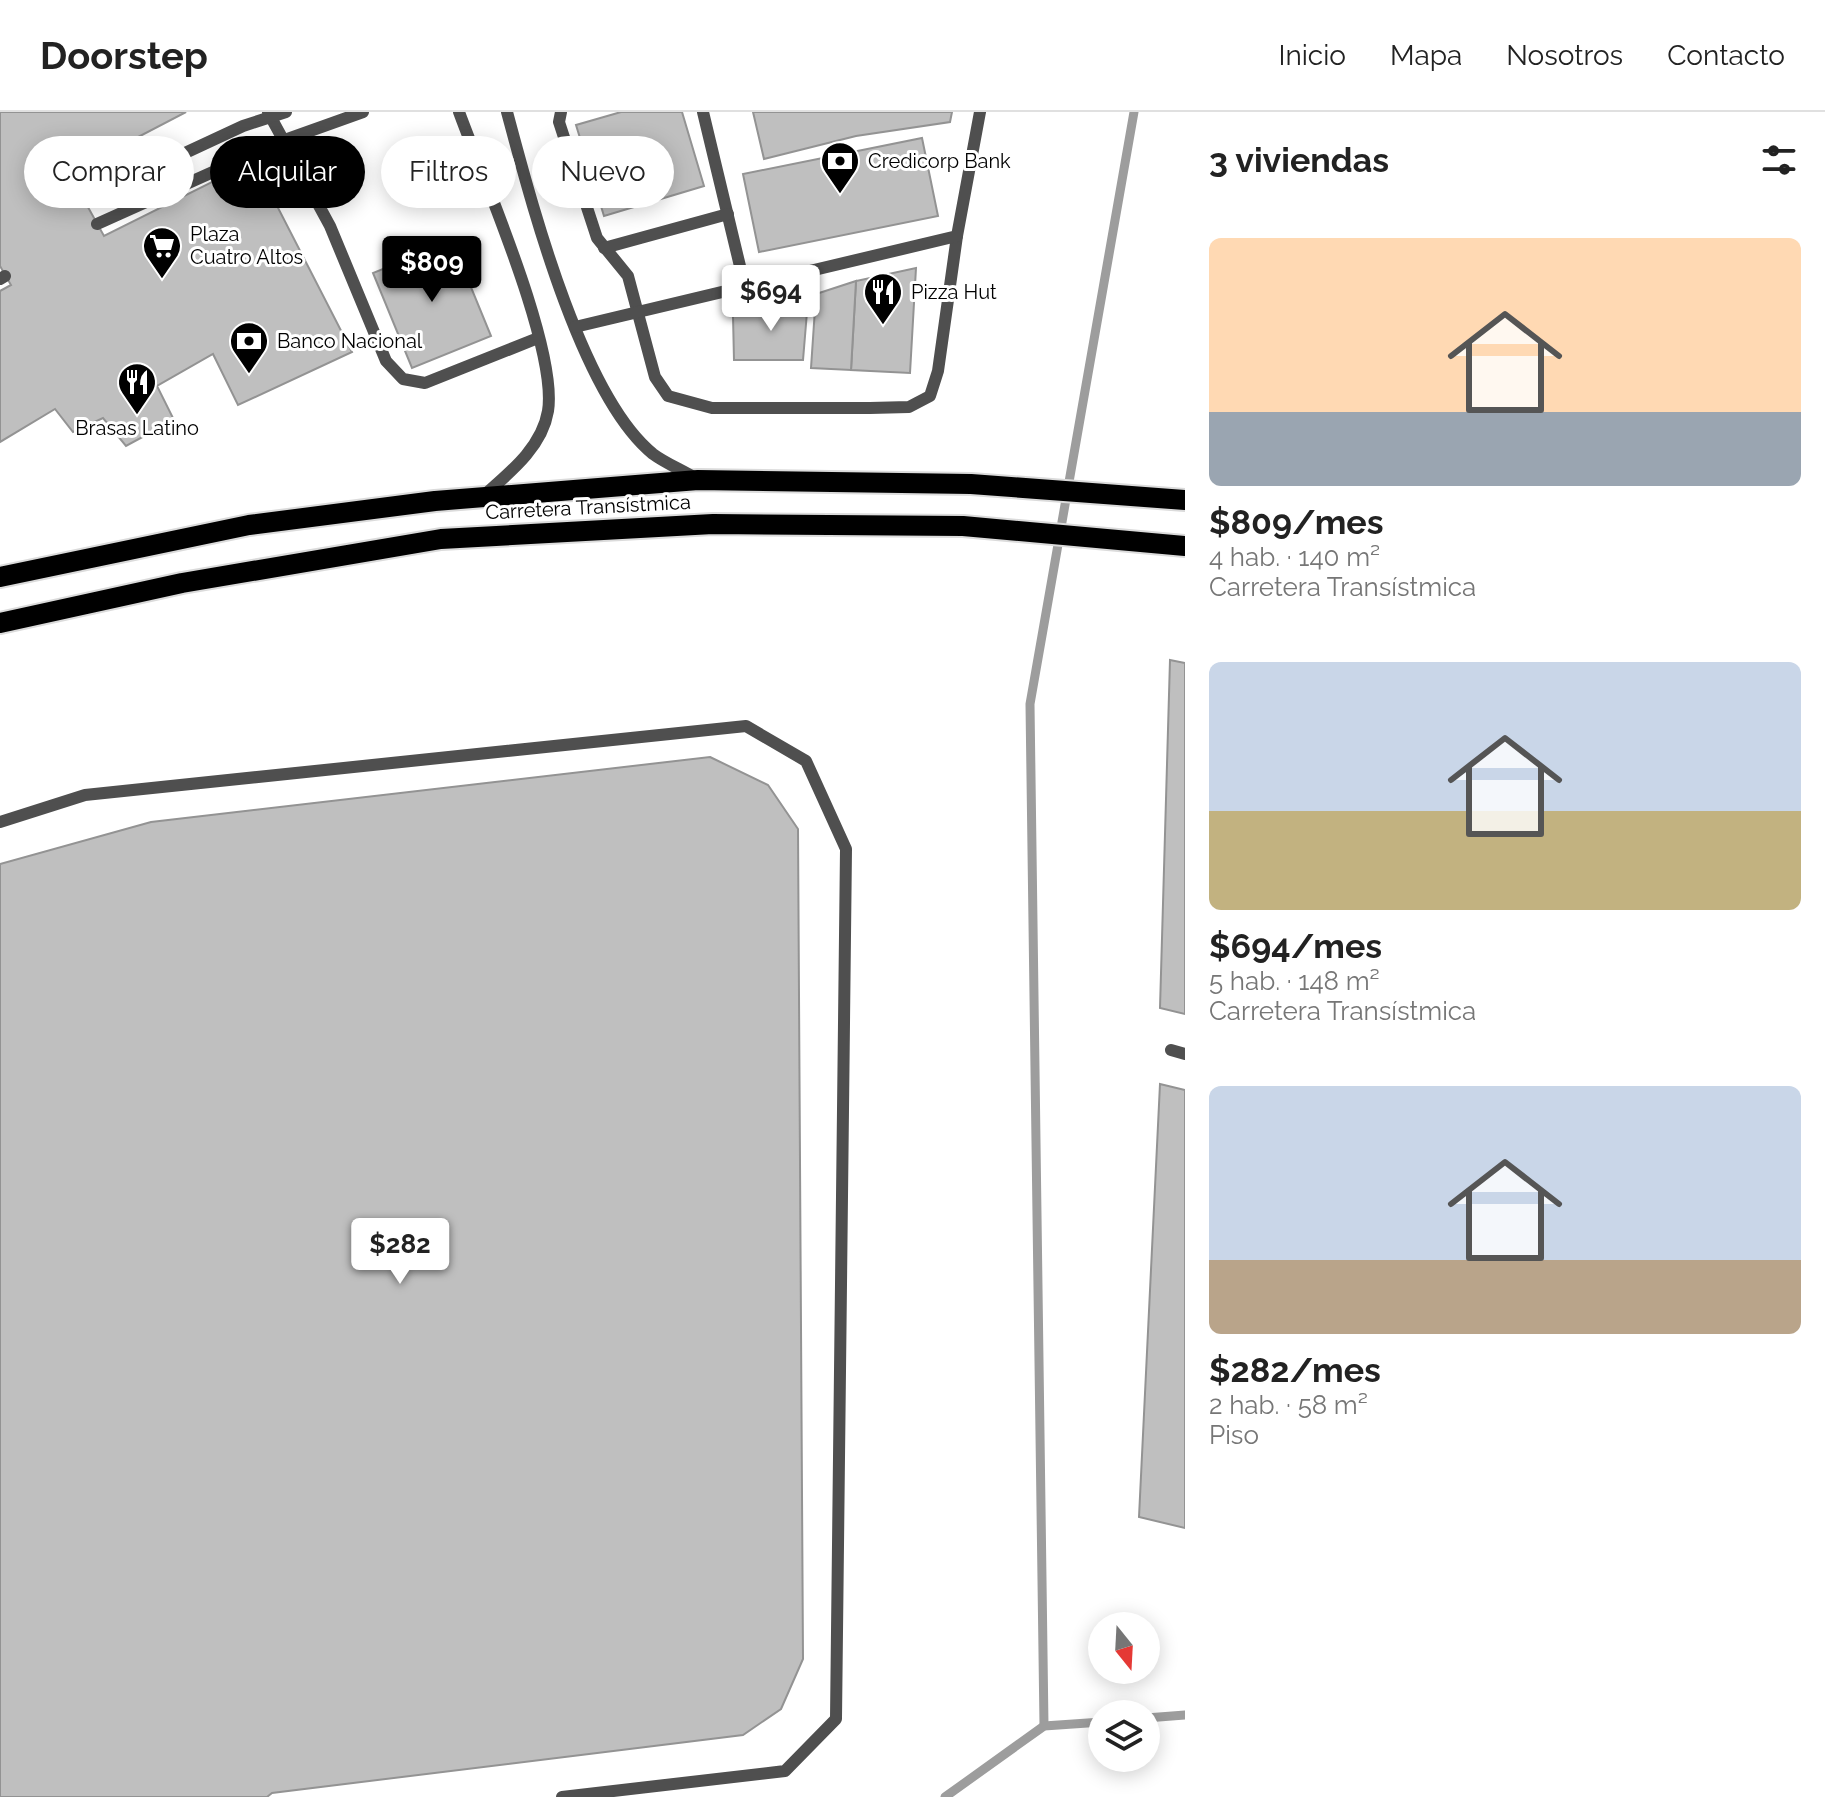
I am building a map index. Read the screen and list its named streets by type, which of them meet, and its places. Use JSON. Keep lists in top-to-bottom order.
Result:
{
  "streets": {
    "main road": ["Carretera Transístmica"]
  },
  "places": {
    "bank": ["Credicorp Bank", "Banco Nacional"],
    "supermarket": ["Plaza Cuatro Altos"],
    "restaurant": ["Pizza Hut", "Brasas Latino"]
  },
  "north": "bottom",
  "page": {
    "header": "Doorstep",
    "nav": [
      "Inicio",
      "Mapa",
      "Nosotros",
      "Contacto"
    ],
    "heading": "3 viviendas",
    "chip": [
      "Comprar",
      "Alquilar",
      "Filtros",
      "Nuevo"
    ],
    "list": [
      {
        "name": "$809/mes",
        "note": "4 hab. · 140 m² · Carretera Transístmica"
      },
      {
        "name": "$694/mes",
        "note": "5 hab. · 148 m² · Carretera Transístmica"
      },
      {
        "name": "$282/mes",
        "note": "2 hab. · 58 m² · Piso"
      }
    ],
    "price": ["$809", "$694", "$282"]
  }
}
